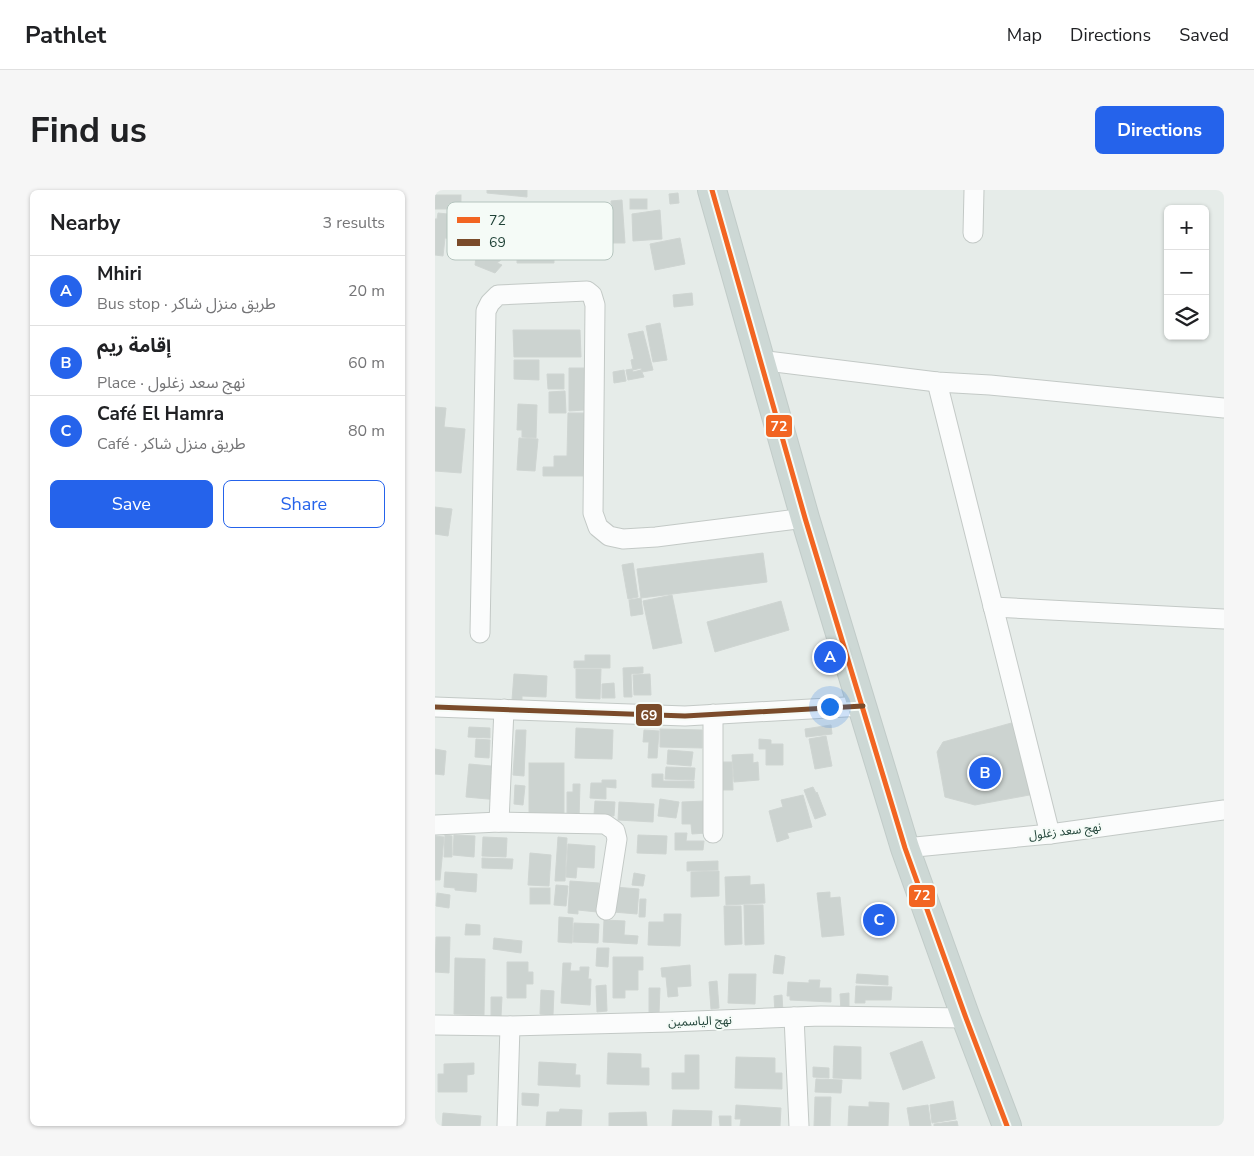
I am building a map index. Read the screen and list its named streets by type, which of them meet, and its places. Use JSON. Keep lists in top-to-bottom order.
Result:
{
  "streets": {
    "street": ["نهج سعد زغلول", "نهج الياسمين"]
  },
  "lines": ["transit line 72", "transit line 69"],
  "legend": ["72", "69"],
  "page": {
    "header": "Pathlet",
    "nav": ["Map", "Directions", "Saved"],
    "buttons": [
      "Directions",
      ["Save", "Share"]
    ],
    "title": "Find us",
    "heading": ["Nearby", "3 results"],
    "map_buttons": ["+", "−"],
    "list": [
      {
        "mark": "A",
        "name": "Mhiri",
        "note": "Bus stop · طريق منزل شاكر",
        "value": "20 m"
      },
      {
        "mark": "B",
        "name": "إقامة ريم",
        "note": "Place · نهج سعد زغلول",
        "value": "60 m"
      },
      {
        "mark": "C",
        "name": "Café El Hamra",
        "note": "Café · طريق منزل شاكر",
        "value": "80 m"
      }
    ],
    "pins": ["A", "B", "C"]
  }
}
